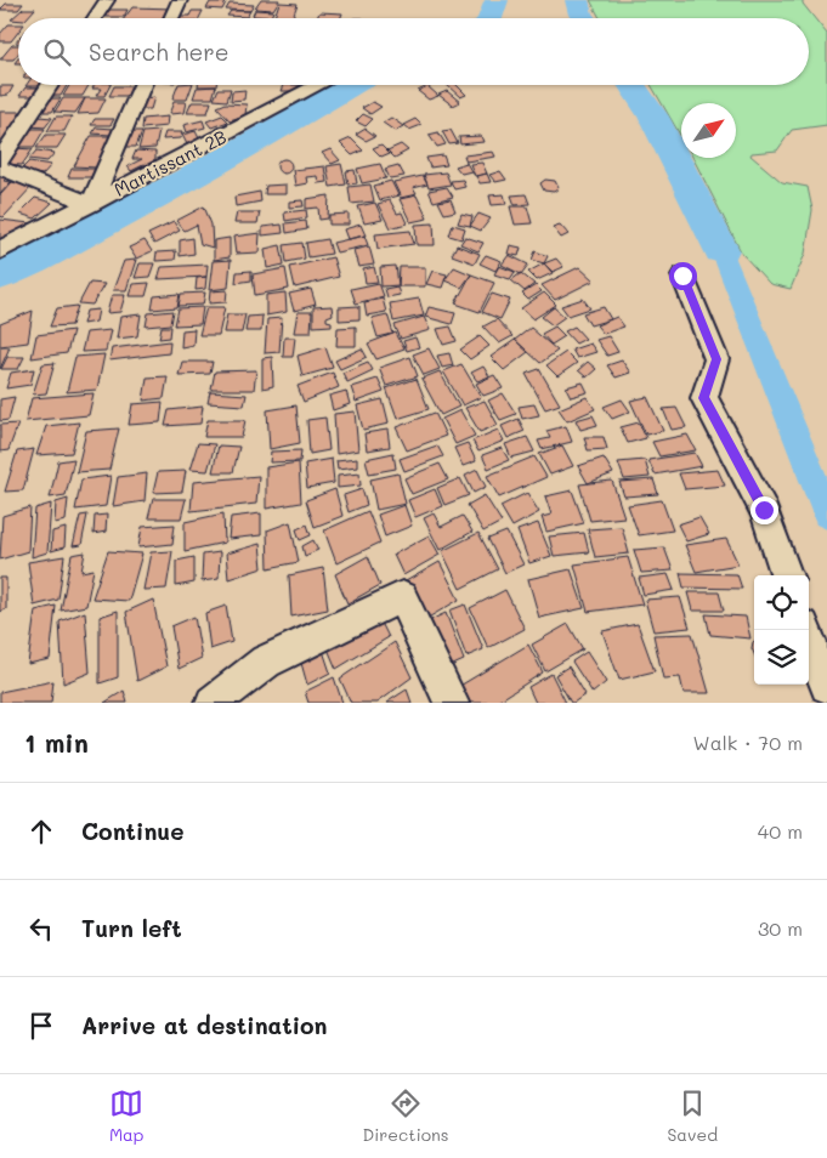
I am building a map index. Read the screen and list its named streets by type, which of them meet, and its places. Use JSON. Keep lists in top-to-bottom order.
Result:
{
  "streets": {
    "street": ["Martissant 2B"]
  },
  "north": "top right",
  "page": {
    "search": "Search here",
    "heading": ["1 min", "Walk · 70 m"],
    "list": [
      ["Continue", "40 m"],
      ["Turn left", "30 m"],
      "Arrive at destination"
    ],
    "nav": ["Map", "Directions", "Saved"]
  }
}
